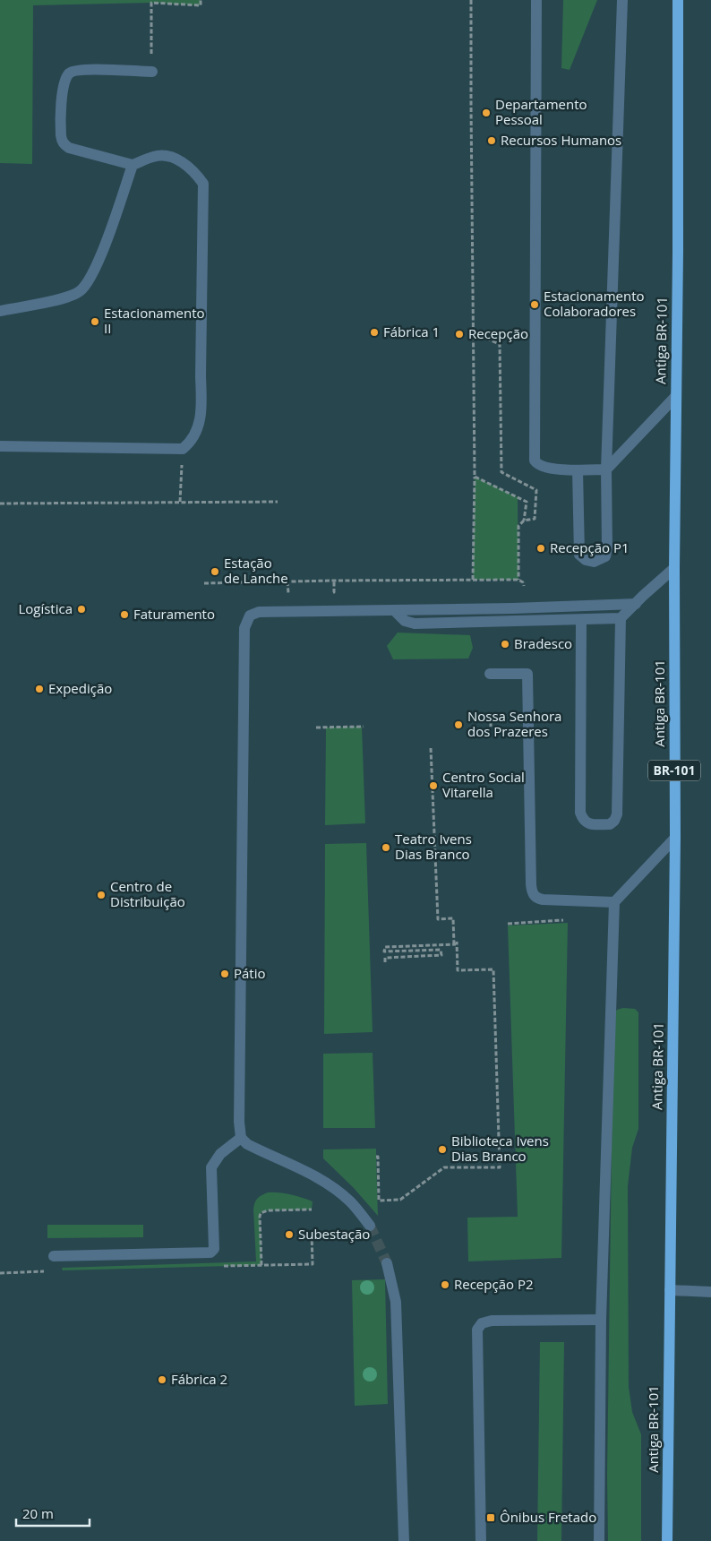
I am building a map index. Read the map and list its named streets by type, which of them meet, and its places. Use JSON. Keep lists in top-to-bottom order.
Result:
{
  "streets": {
    "main road": ["Antiga BR-101", "BR-101"]
  },
  "places": {
    "other": [
      "Departamento Pessoal",
      "Recursos Humanos",
      "Estacionamento Colaboradores",
      "Estacionamento II",
      "Fábrica 1",
      "Recepção",
      "Recepção P1",
      "Estação de Lanche",
      "Logística",
      "Faturamento",
      "Bradesco",
      "Expedição",
      "Nossa Senhora dos Prazeres",
      "Centro Social Vitarella",
      "Teatro Ivens Dias Branco",
      "Centro de Distribuição",
      "Pátio",
      "Biblioteca Ivens Dias Branco",
      "Subestação",
      "Recepção P2",
      "Fábrica 2"
    ],
    "transit": ["Ônibus Fretado"]
  },
  "scale_bar": "20 m"
}
